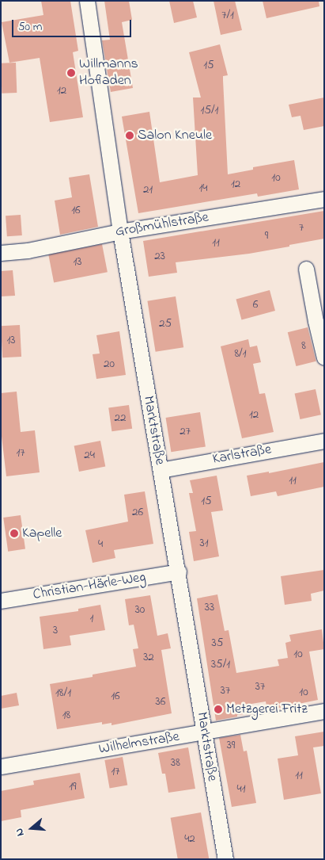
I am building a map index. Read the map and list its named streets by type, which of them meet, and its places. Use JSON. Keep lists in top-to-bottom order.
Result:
{
  "streets": {
    "street": [
      "Großmühlstraße",
      "Marktstraße",
      "Karlstraße",
      "Christian-Härle-Weg",
      "Wilhelmstraße"
    ]
  },
  "crossings": [
    ["Großmühlstraße", "Marktstraße"],
    ["Marktstraße", "Karlstraße"],
    ["Marktstraße", "Christian-Härle-Weg"],
    ["Marktstraße", "Wilhelmstraße"]
  ],
  "places": [
    "Willmanns Hofladen",
    "Salon Kneule",
    "Kapelle",
    "Metzgerei Fritz"
  ],
  "house_numbers": [
    "7/1",
    "15",
    "12",
    "15/1",
    "10",
    "12",
    "14",
    "21",
    "16",
    "7",
    "9",
    "11",
    "23",
    "13",
    "6",
    "25",
    "13",
    "8",
    "8/1",
    "20",
    "12",
    "22",
    "27",
    "17",
    "24",
    "11",
    "15",
    "26",
    "31",
    "4",
    "33",
    "30",
    "1",
    "3",
    "35",
    "10",
    "32",
    "35/1",
    "37",
    "37",
    "10",
    "18/1",
    "16",
    "36",
    "18",
    "39",
    "38",
    "17",
    "11",
    "19",
    "41",
    "42"
  ],
  "scale_bar": "50 m",
  "north": "left"
}
